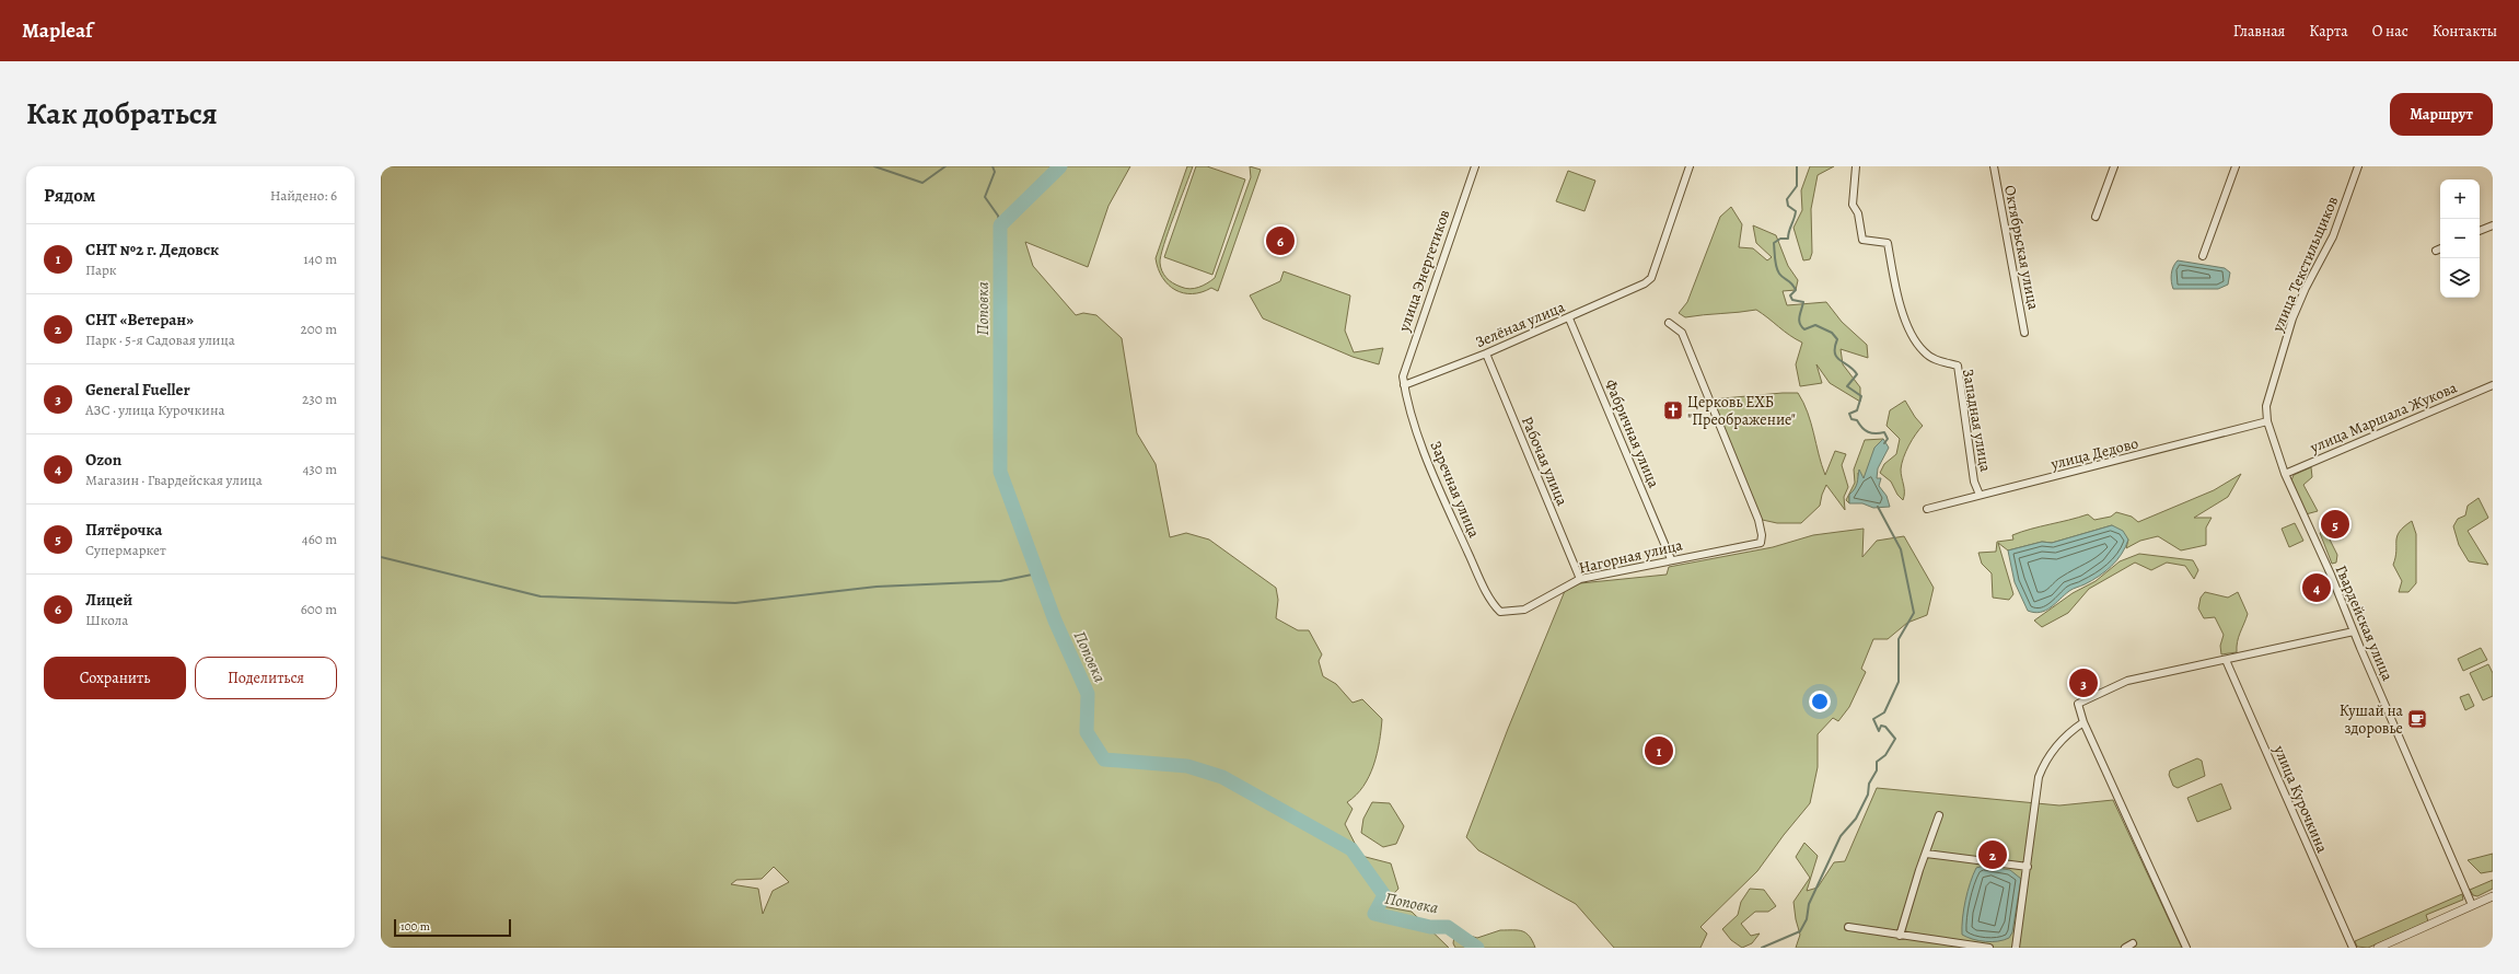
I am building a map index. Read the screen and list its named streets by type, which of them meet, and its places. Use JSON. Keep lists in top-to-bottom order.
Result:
{
  "streets": {
    "street": [
      "Октябрьская улица",
      "улица Текстильщиков",
      "улица Энергетиков",
      "Зелёная улица",
      "улица Маршала Жукова",
      "Западная улица",
      "Фабричная улица",
      "улица Дедово",
      "Рабочая улица",
      "Заречная улица",
      "Нагорная улица",
      "Гвардейская улица",
      "улица Курочкина"
    ]
  },
  "crossings": [
    ["улица Текстильщиков", "улица Дедово"],
    ["улица Текстильщиков", "Гвардейская улица"],
    ["улица Энергетиков", "Зелёная улица"],
    ["улица Энергетиков", "Заречная улица"],
    ["Зелёная улица", "Фабричная улица"],
    ["Зелёная улица", "Рабочая улица"],
    ["Зелёная улица", "Заречная улица"],
    ["улица Маршала Жукова", "Гвардейская улица"],
    ["Западная улица", "улица Дедово"],
    ["Фабричная улица", "Нагорная улица"],
    ["улица Дедово", "Гвардейская улица"],
    ["Рабочая улица", "Нагорная улица"],
    ["Заречная улица", "Нагорная улица"]
  ],
  "water": ["Поповка"],
  "places": {
    "church": ["Церковь ЕХБ \"Преображение\""],
    "cafe": ["Кушай на здоровье"]
  },
  "scale_bar": "100 m",
  "page": {
    "header": "Mapleaf",
    "nav": [
      "Главная",
      "Карта",
      "О нас",
      "Контакты"
    ],
    "title": "Как добраться",
    "buttons": [
      "Маршрут",
      ["Сохранить", "Поделиться"]
    ],
    "heading": ["Рядом", "Найдено: 6"],
    "map_buttons": ["+", "−"],
    "list": [
      {
        "mark": "1",
        "name": "СНТ №2 г. Дедовск",
        "note": "Парк",
        "value": "140 m"
      },
      {
        "mark": "2",
        "name": "СНТ «Ветеран»",
        "note": "Парк · 5-я Садовая улица",
        "value": "200 m"
      },
      {
        "mark": "3",
        "name": "General Fueller",
        "note": "АЗС · улица Курочкина",
        "value": "230 m"
      },
      {
        "mark": "4",
        "name": "Ozon",
        "note": "Магазин · Гвардейская улица",
        "value": "430 m"
      },
      {
        "mark": "5",
        "name": "Пятёрочка",
        "note": "Супермаркет",
        "value": "460 m"
      },
      {
        "mark": "6",
        "name": "Лицей",
        "note": "Школа",
        "value": "600 m"
      }
    ],
    "pins": [
      "6",
      "5",
      "4",
      "3",
      "1",
      "2"
    ],
    "scale": "100 m"
  }
}
